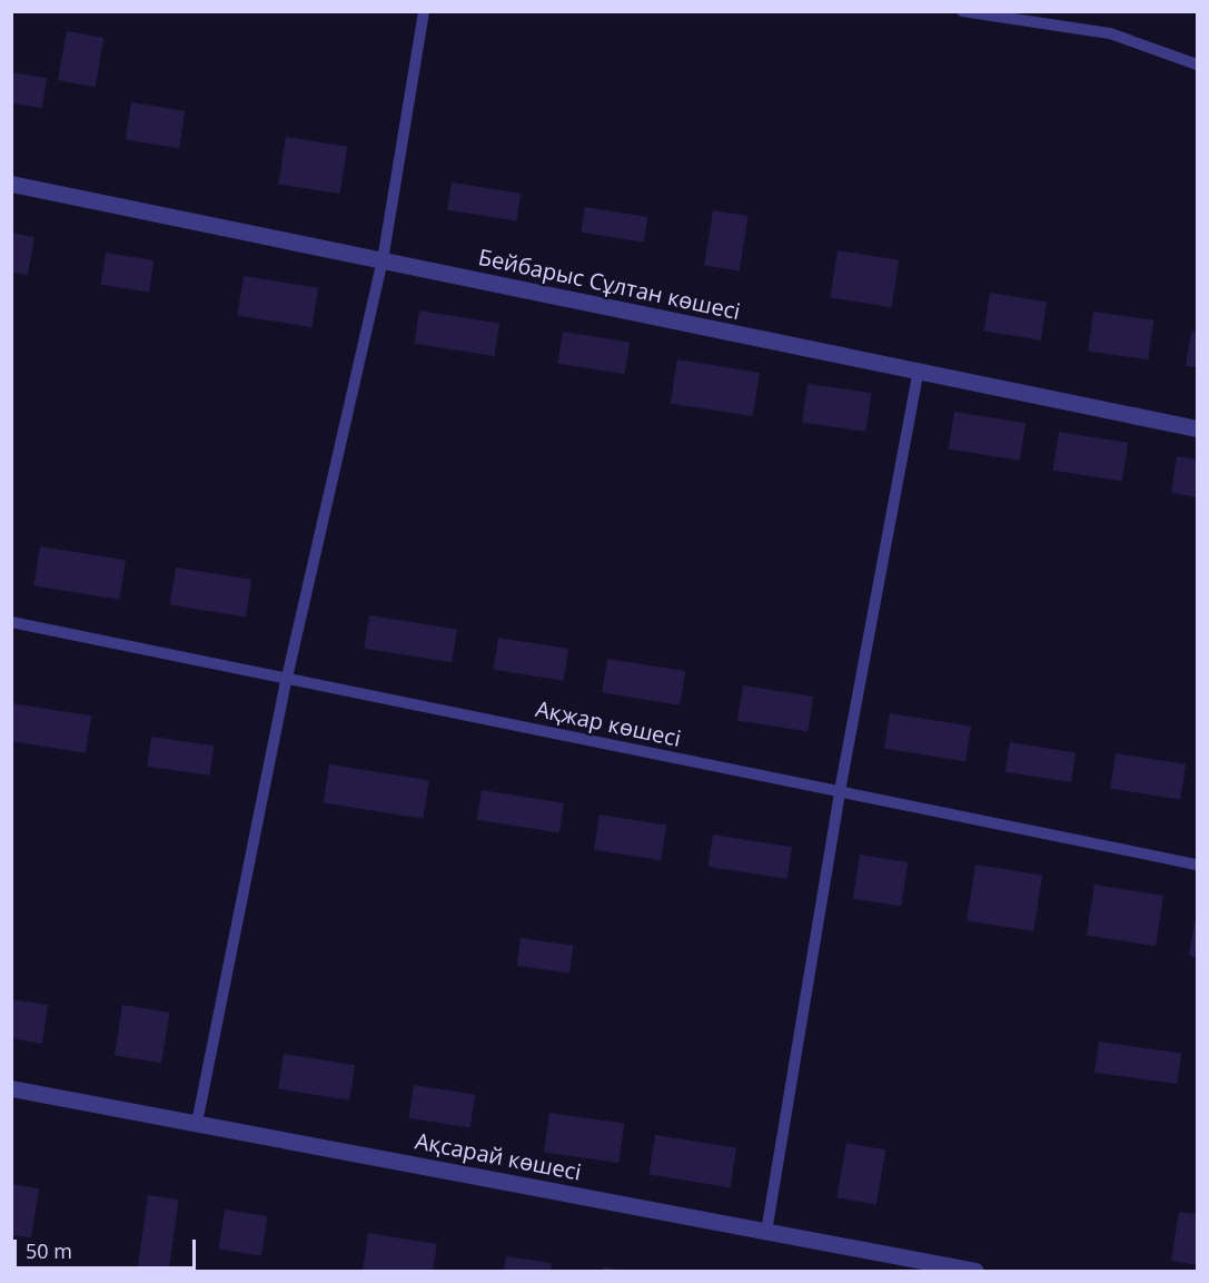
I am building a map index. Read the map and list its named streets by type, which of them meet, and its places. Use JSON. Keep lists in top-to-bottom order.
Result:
{
  "streets": {
    "street": ["Бейбарыс Сұлтан көшесі", "Ақсарай көшесі"],
    "lane": ["Ақжар көшесі"]
  },
  "scale_bar": "50 m"
}
